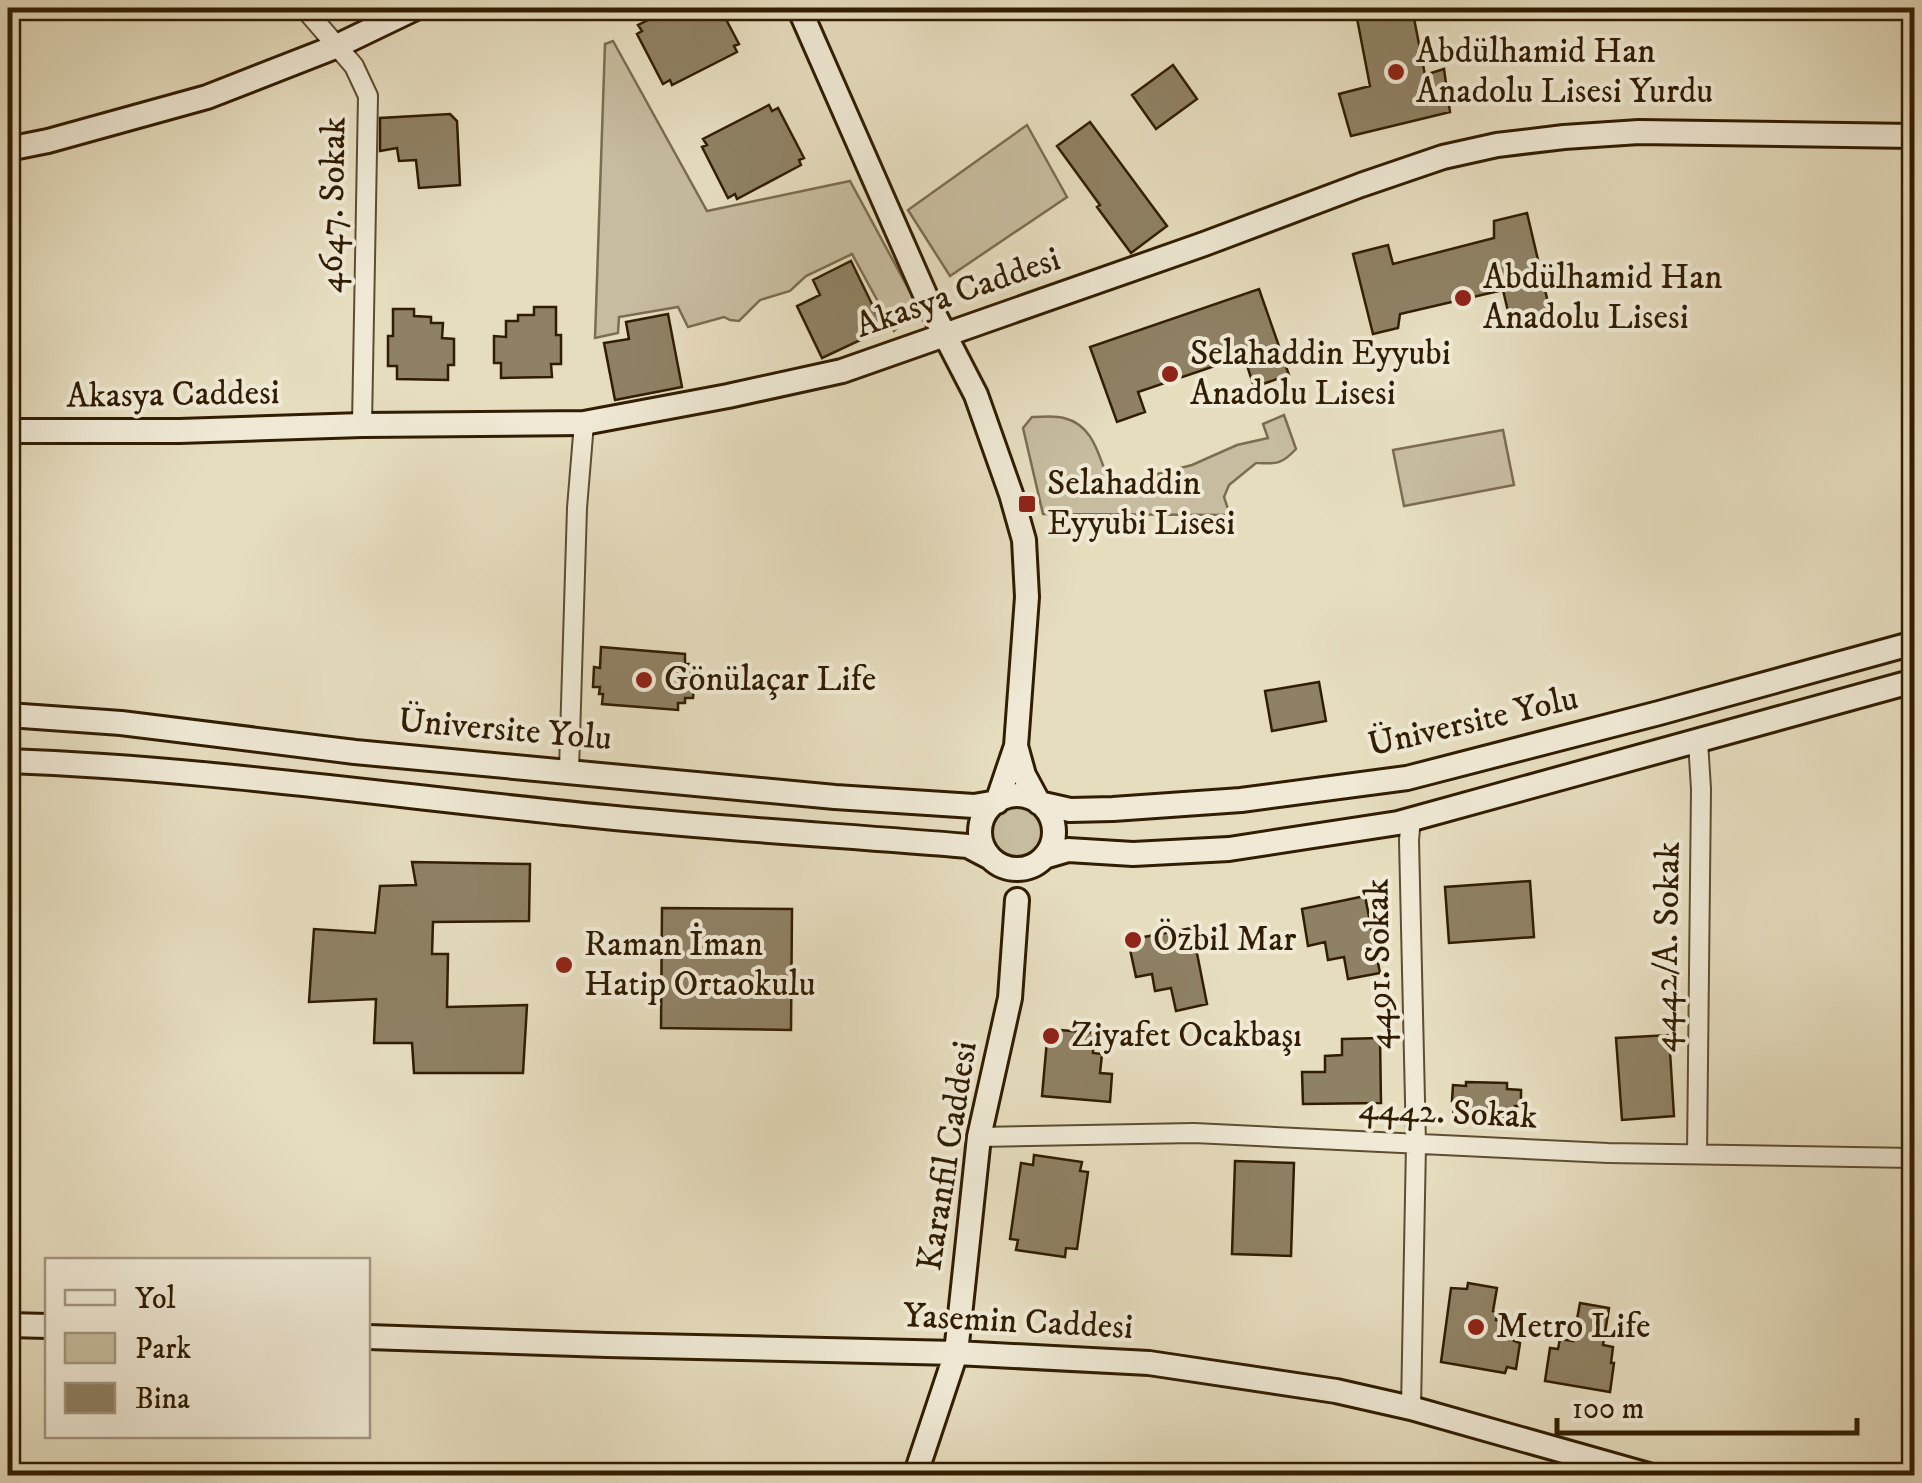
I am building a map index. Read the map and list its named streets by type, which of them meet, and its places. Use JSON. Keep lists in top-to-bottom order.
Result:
{
  "streets": {
    "street": [
      "4647. Sokak",
      "Akasya Caddesi",
      "Üniversite Yolu",
      "4442/A. Sokak",
      "4491. Sokak",
      "4442. Sokak",
      "Karanfil Caddesi",
      "Yasemin Caddesi"
    ]
  },
  "crossings": [
    ["4647. Sokak", "Akasya Caddesi"],
    ["4442/A. Sokak", "4442. Sokak"],
    ["4491. Sokak", "4442. Sokak"],
    ["4491. Sokak", "Yasemin Caddesi"],
    ["4442. Sokak", "Karanfil Caddesi"],
    ["Karanfil Caddesi", "Yasemin Caddesi"]
  ],
  "places": {
    "other": [
      "Abdülhamid Han Anadolu Lisesi Yurdu",
      "Abdülhamid Han Anadolu Lisesi",
      "Selahaddin Eyyubi Anadolu Lisesi",
      "Gönülaçar Life",
      "Özbil Mar",
      "Raman İman Hatip Ortaokulu",
      "Ziyafet Ocakbaşı",
      "Metro Life"
    ],
    "transit": ["Selahaddin Eyyubi Lisesi"]
  },
  "legend": ["Yol", "Park", "Bina"],
  "scale_bar": "100 m"
}
